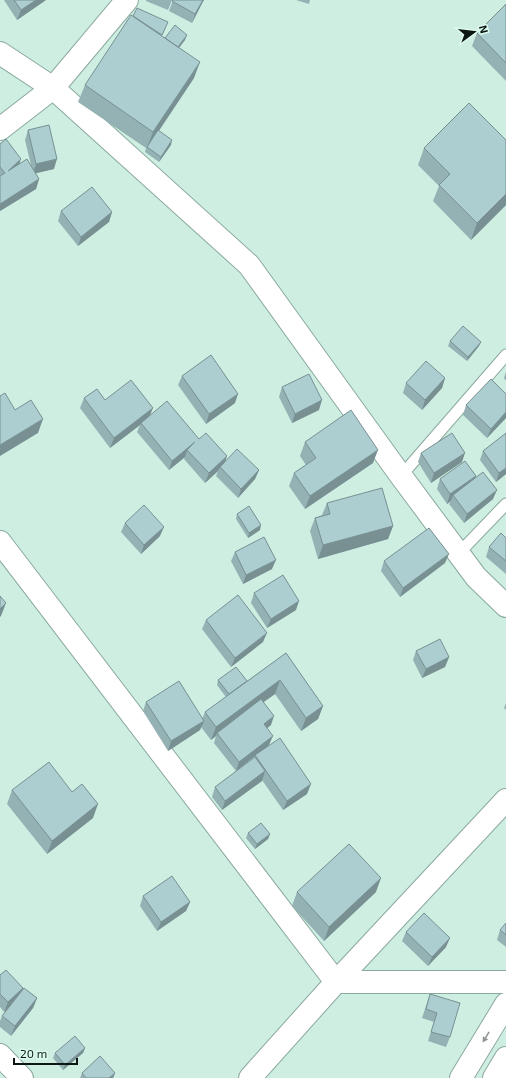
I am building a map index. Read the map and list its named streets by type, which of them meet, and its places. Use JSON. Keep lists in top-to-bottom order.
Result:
{
  "scale_bar": "20 m",
  "north": "right"
}
